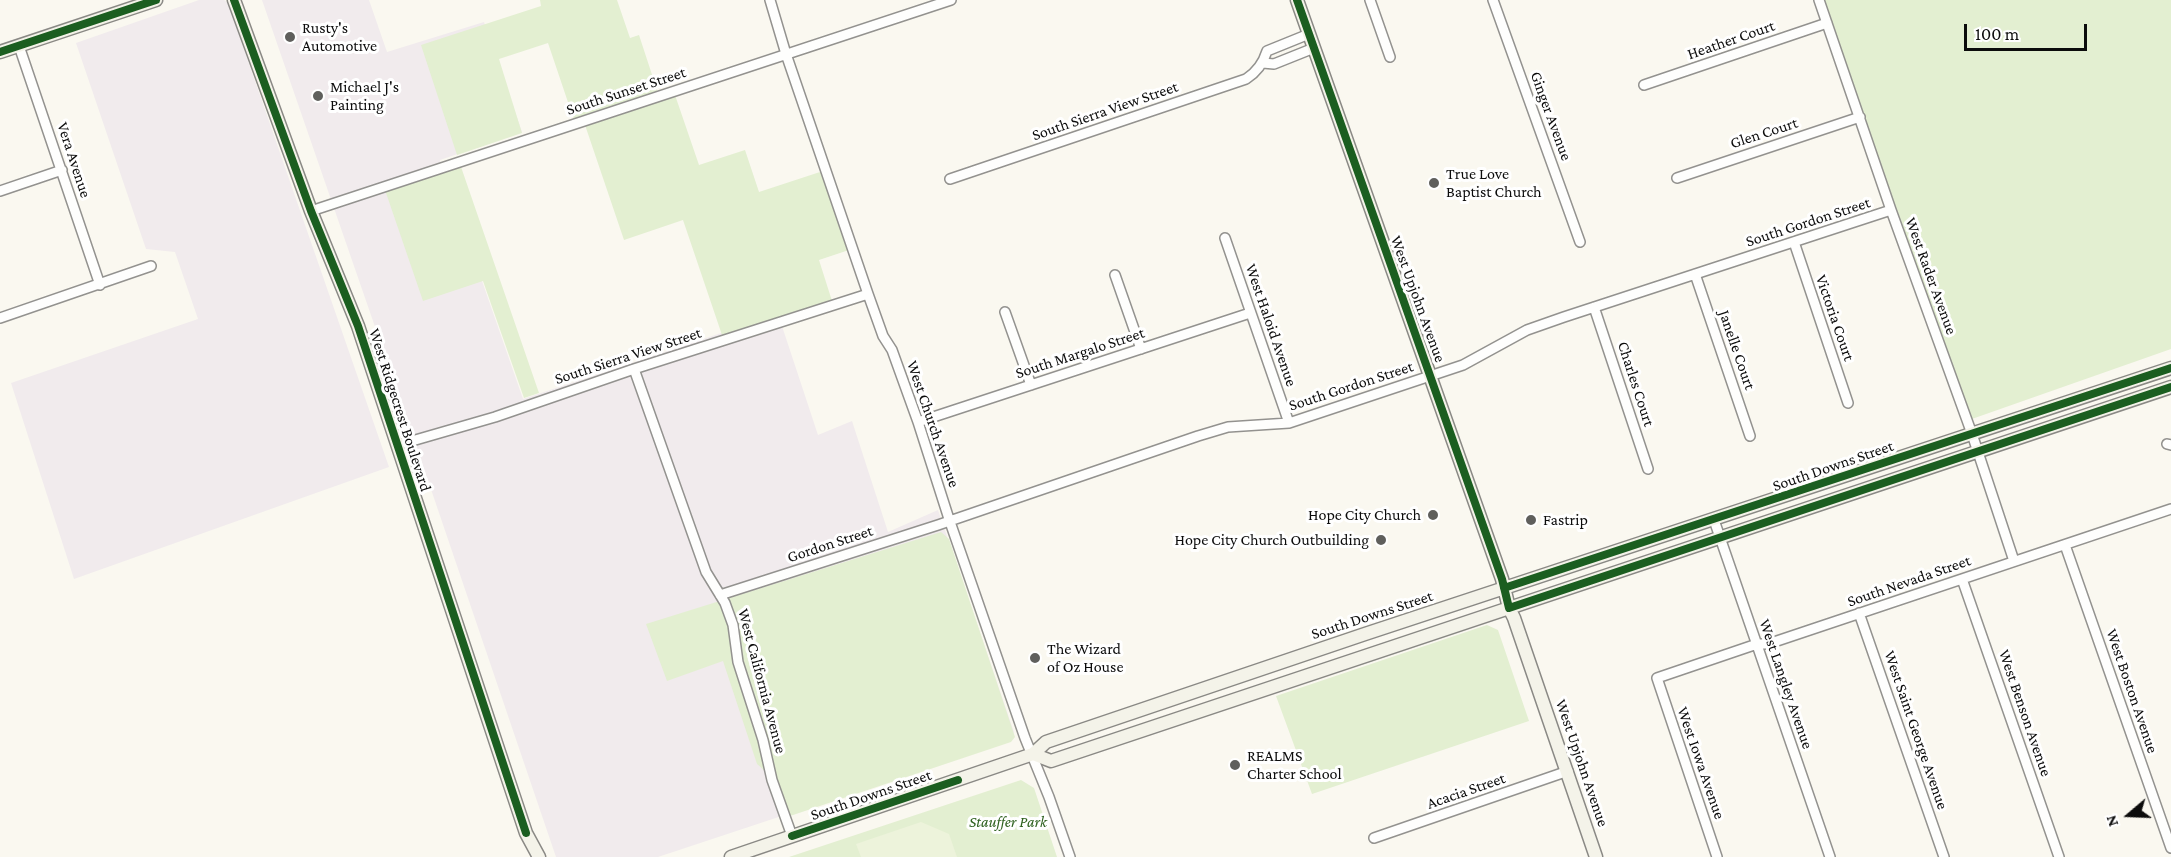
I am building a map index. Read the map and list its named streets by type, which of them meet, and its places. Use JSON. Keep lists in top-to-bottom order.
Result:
{
  "streets": {
    "main road": ["West Upjohn Avenue", "West Ridgecrest Boulevard", "South Downs Street"],
    "street": [
      "Heather Court",
      "South Sunset Street",
      "South Sierra View Street",
      "Ginger Avenue",
      "Glen Court",
      "Vera Avenue",
      "South Gordon Street",
      "West Rader Avenue",
      "Victoria Court",
      "West Haloid Avenue",
      "Janelle Court",
      "South Margalo Street",
      "Charles Court",
      "West Church Avenue",
      "Gordon Street",
      "South Nevada Street",
      "West California Avenue",
      "West Langley Avenue",
      "West Boston Avenue",
      "West Benson Avenue",
      "West Saint George Avenue",
      "West Iowa Avenue",
      "Acacia Street"
    ]
  },
  "crossings": [
    ["Heather Court", "West Rader Avenue"],
    ["South Sunset Street", "West Ridgecrest Boulevard"],
    ["South Sunset Street", "West Church Avenue"],
    ["South Sierra View Street", "West Upjohn Avenue"],
    ["South Sierra View Street", "West Ridgecrest Boulevard"],
    ["South Sierra View Street", "West Church Avenue"],
    ["South Sierra View Street", "West California Avenue"],
    ["Glen Court", "West Rader Avenue"],
    ["South Gordon Street", "West Rader Avenue"],
    ["South Gordon Street", "West Upjohn Avenue"],
    ["South Gordon Street", "Victoria Court"],
    ["South Gordon Street", "West Haloid Avenue"],
    ["South Gordon Street", "Janelle Court"],
    ["South Gordon Street", "Charles Court"],
    ["South Gordon Street", "West Church Avenue"],
    ["South Gordon Street", "Gordon Street"],
    ["West Rader Avenue", "South Downs Street"],
    ["West Rader Avenue", "South Nevada Street"],
    ["West Upjohn Avenue", "South Downs Street"],
    ["West Upjohn Avenue", "Acacia Street"],
    ["West Haloid Avenue", "South Margalo Street"],
    ["South Margalo Street", "West Church Avenue"],
    ["West Church Avenue", "South Downs Street"],
    ["West Church Avenue", "Gordon Street"],
    ["South Downs Street", "West California Avenue"],
    ["South Downs Street", "West Langley Avenue"],
    ["Gordon Street", "West California Avenue"],
    ["South Nevada Street", "West Langley Avenue"],
    ["South Nevada Street", "West Boston Avenue"],
    ["South Nevada Street", "West Benson Avenue"],
    ["South Nevada Street", "West Saint George Avenue"],
    ["South Nevada Street", "West Iowa Avenue"]
  ],
  "parks": ["Stauffer Park"],
  "places": [
    "Rusty's Automotive",
    "Michael J's Painting",
    "True Love Baptist Church",
    "Hope City Church",
    "Fastrip",
    "Hope City Church Outbuilding",
    "The Wizard of Oz House",
    "REALMS Charter School"
  ],
  "scale_bar": "100 m",
  "north": "left"
}
